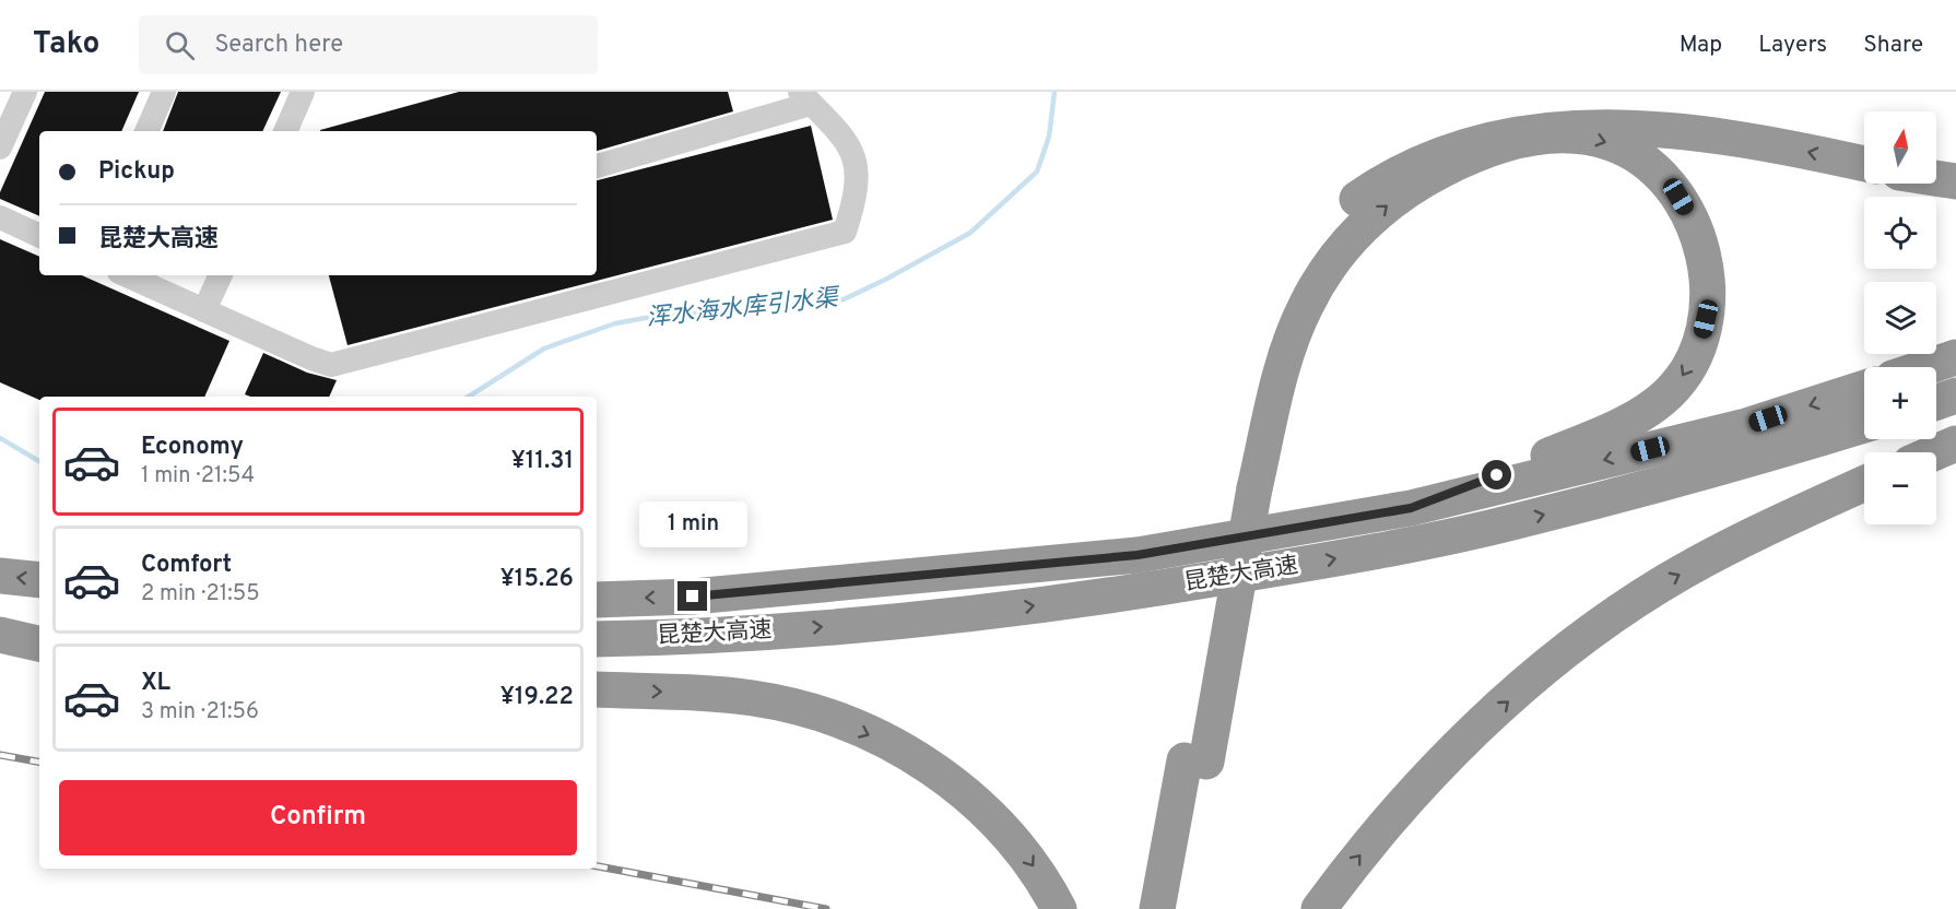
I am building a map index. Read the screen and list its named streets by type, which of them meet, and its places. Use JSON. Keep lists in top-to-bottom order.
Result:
{
  "streets": {
    "highway": ["昆楚大高速"]
  },
  "water": ["浑水海水库引水渠"],
  "north": "top",
  "page": {
    "header": "Tako",
    "search": "Search here",
    "nav": ["Map", "Layers", "Share"],
    "map_buttons": ["+", "−"],
    "banner": ["Pickup", "昆楚大高速"],
    "list": [
      {
        "name": "Economy",
        "note": "1 min · 21:54",
        "value": "¥11.31"
      },
      {
        "name": "Comfort",
        "note": "2 min · 21:55",
        "value": "¥15.26"
      },
      {
        "name": "XL",
        "note": "3 min · 21:56",
        "value": "¥19.22"
      }
    ],
    "bubble": "1 min",
    "buttons": "Confirm"
  }
}
